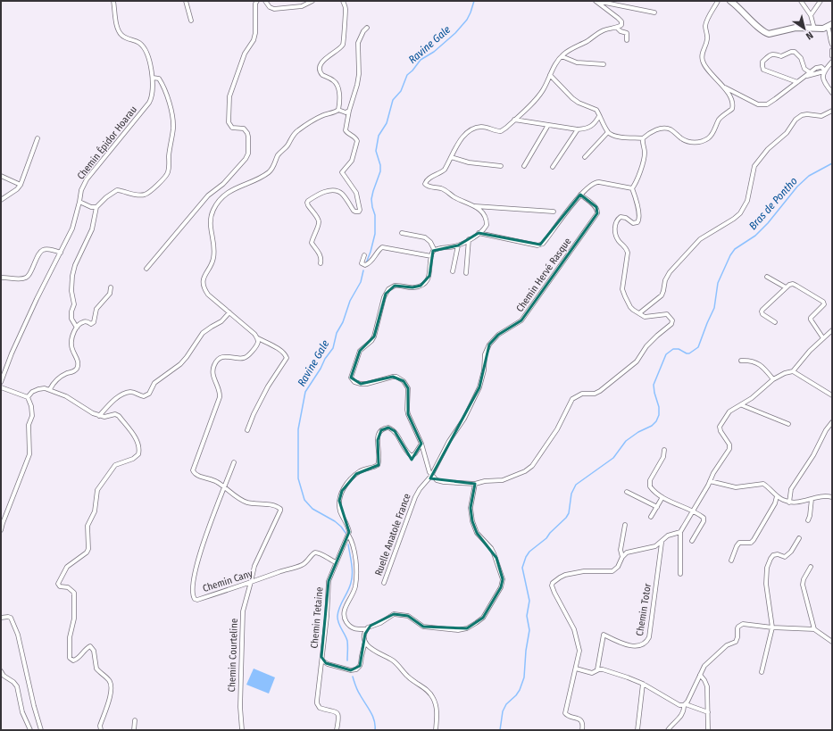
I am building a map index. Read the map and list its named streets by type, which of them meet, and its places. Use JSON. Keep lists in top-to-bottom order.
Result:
{
  "streets": {
    "street": [
      "Chemin Épidor Hoarau",
      "Chemin Hervé Rasque",
      "Ruelle Anatole France",
      "Chemin Cany",
      "Chemin Totor",
      "Chemin Tetaine",
      "Chemin Courteline"
    ]
  },
  "crossings": [
    ["Chemin Hervé Rasque", "Ruelle Anatole France"],
    ["Chemin Cany", "Chemin Tetaine"],
    ["Chemin Cany", "Chemin Courteline"]
  ],
  "water": ["Ravine Gale", "Bras de Pontho"],
  "north": "bottom right"
}
